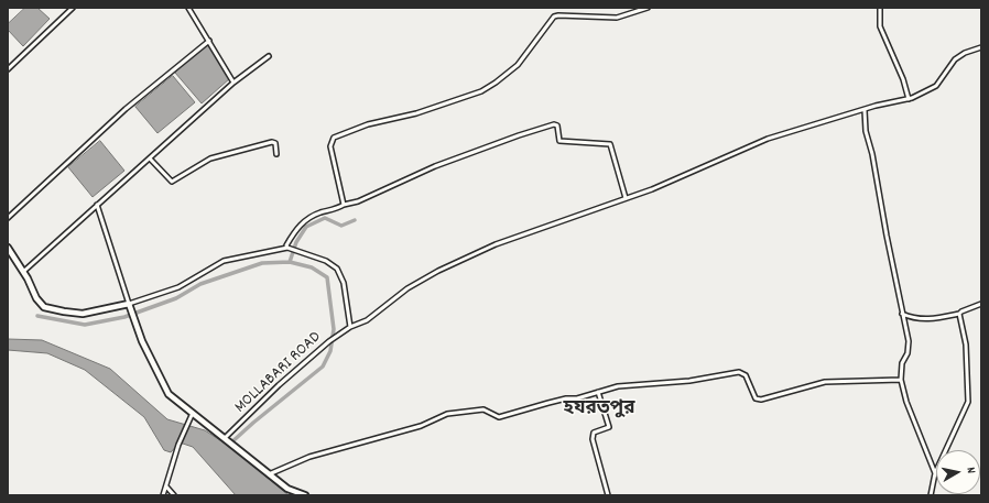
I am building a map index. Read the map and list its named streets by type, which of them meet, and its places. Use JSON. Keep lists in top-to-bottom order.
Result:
{
  "streets": {
    "street": ["MOLLABARI ROAD"]
  },
  "districts": ["হযরতপুর"],
  "north": "right"
}
